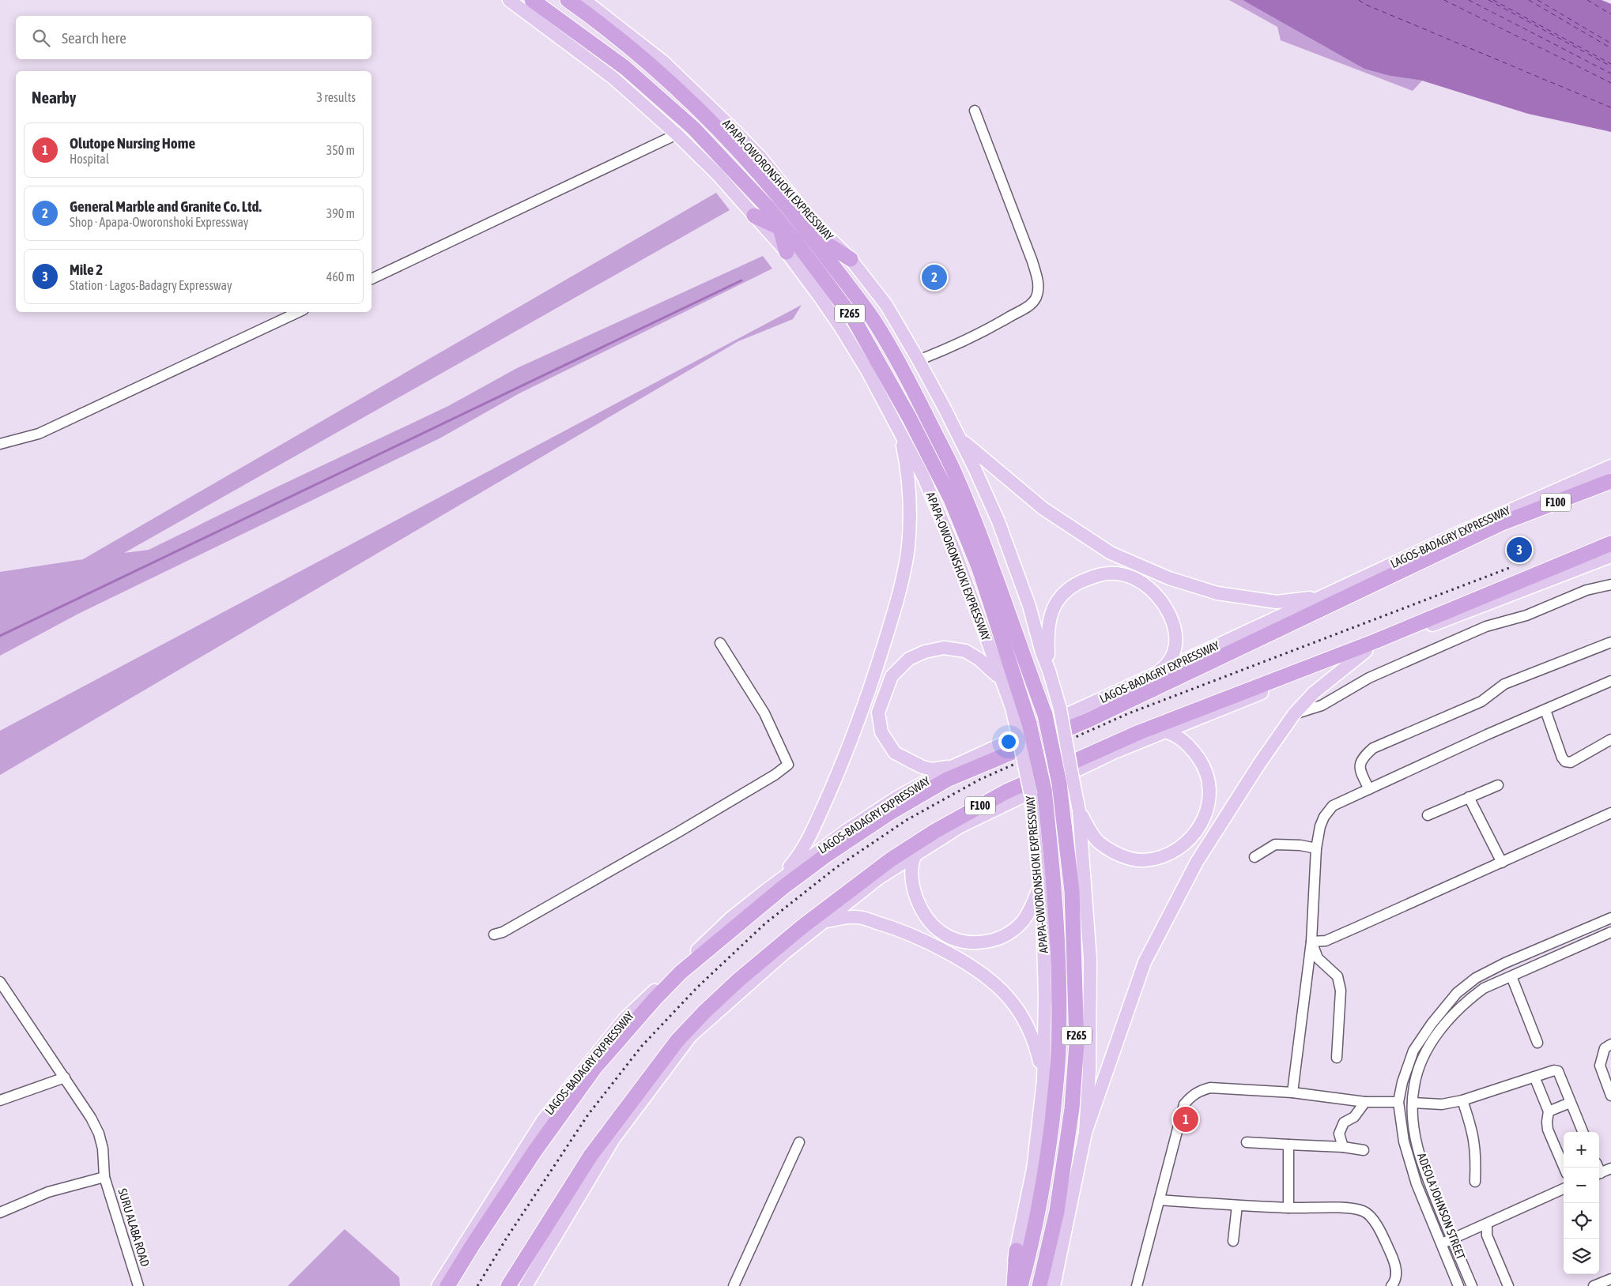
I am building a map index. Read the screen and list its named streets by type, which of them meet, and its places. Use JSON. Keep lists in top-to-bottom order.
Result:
{
  "streets": {
    "highway": [
      "APAPA-OWORONSHOKI EXPRESSWAY",
      "F265",
      "F100",
      "LAGOS-BADAGRY EXPRESSWAY"
    ],
    "street": ["ADEOLA JOHNSON STREET", "SURU ALABA ROAD"]
  },
  "page": {
    "search": "Search here",
    "heading": ["Nearby", "3 results"],
    "list": [
      {
        "mark": "1",
        "name": "Olutope Nursing Home",
        "note": "Hospital",
        "value": "350 m"
      },
      {
        "mark": "2",
        "name": "General Marble and Granite Co. Ltd.",
        "note": "Shop · Apapa-Oworonshoki Expressway",
        "value": "390 m"
      },
      {
        "mark": "3",
        "name": "Mile 2",
        "note": "Station · Lagos-Badagry Expressway",
        "value": "460 m"
      }
    ],
    "pins": ["2", "3", "1"],
    "map_buttons": ["+", "−"]
  }
}
